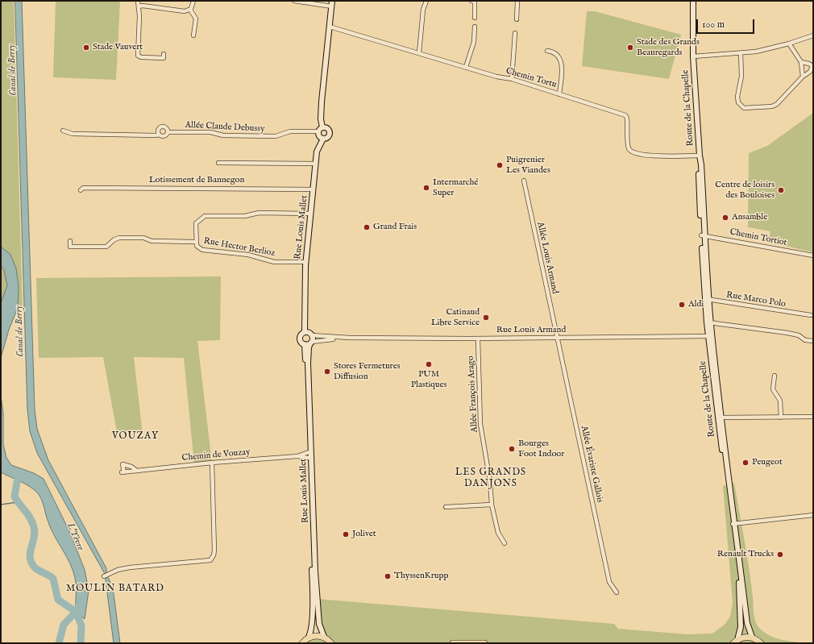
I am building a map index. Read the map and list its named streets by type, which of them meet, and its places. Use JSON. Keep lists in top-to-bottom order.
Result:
{
  "streets": {
    "main road": ["Route de la Chapelle", "Rue Louis Mallet"],
    "street": [
      "Chemin Tortu",
      "Allée Claude Debussy",
      "Lotissement de Bannegon",
      "Chemin Tortiot",
      "Rue Hector Berlioz",
      "Allée Louis Armand",
      "Rue Marco Polo",
      "Rue Louis Armand",
      "Allée François Arago",
      "Chemin de Vouzay",
      "Allée Évariste Gallois"
    ]
  },
  "crossings": [
    ["Chemin Tortu", "Route de la Chapelle"],
    ["Chemin Tortu", "Rue Louis Mallet"],
    ["Route de la Chapelle", "Chemin Tortiot"],
    ["Route de la Chapelle", "Rue Marco Polo"],
    ["Route de la Chapelle", "Rue Louis Armand"],
    ["Allée Claude Debussy", "Rue Louis Mallet"],
    ["Lotissement de Bannegon", "Rue Louis Mallet"],
    ["Rue Louis Mallet", "Rue Hector Berlioz"],
    ["Rue Louis Mallet", "Rue Louis Armand"],
    ["Rue Louis Mallet", "Chemin de Vouzay"],
    ["Allée Louis Armand", "Rue Louis Armand"],
    ["Allée Louis Armand", "Allée Évariste Gallois"],
    ["Rue Louis Armand", "Allée François Arago"],
    ["Rue Louis Armand", "Allée Évariste Gallois"]
  ],
  "districts": ["VOUZAY", "LES GRANDS DANJONS", "MOULIN BATARD"],
  "water": ["Canal de Berry", "L'Yèvre"],
  "places": [
    "Stade Vauvert",
    "Stade des Grands Beauregards",
    "Puigrenier Les Viandes",
    "Intermarché Super",
    "Centre de loisirs des Bouloises",
    "Ansamble",
    "Grand Frais",
    "Aldi",
    "Catinaud Libre Service",
    "PUM Plastiques",
    "Stores Fermetures Diffusion",
    "Bourges Foot Indoor",
    "Peugeot",
    "Jolivet",
    "Renault Trucks",
    "ThyssenKrupp"
  ],
  "scale_bar": "100 m"
}
